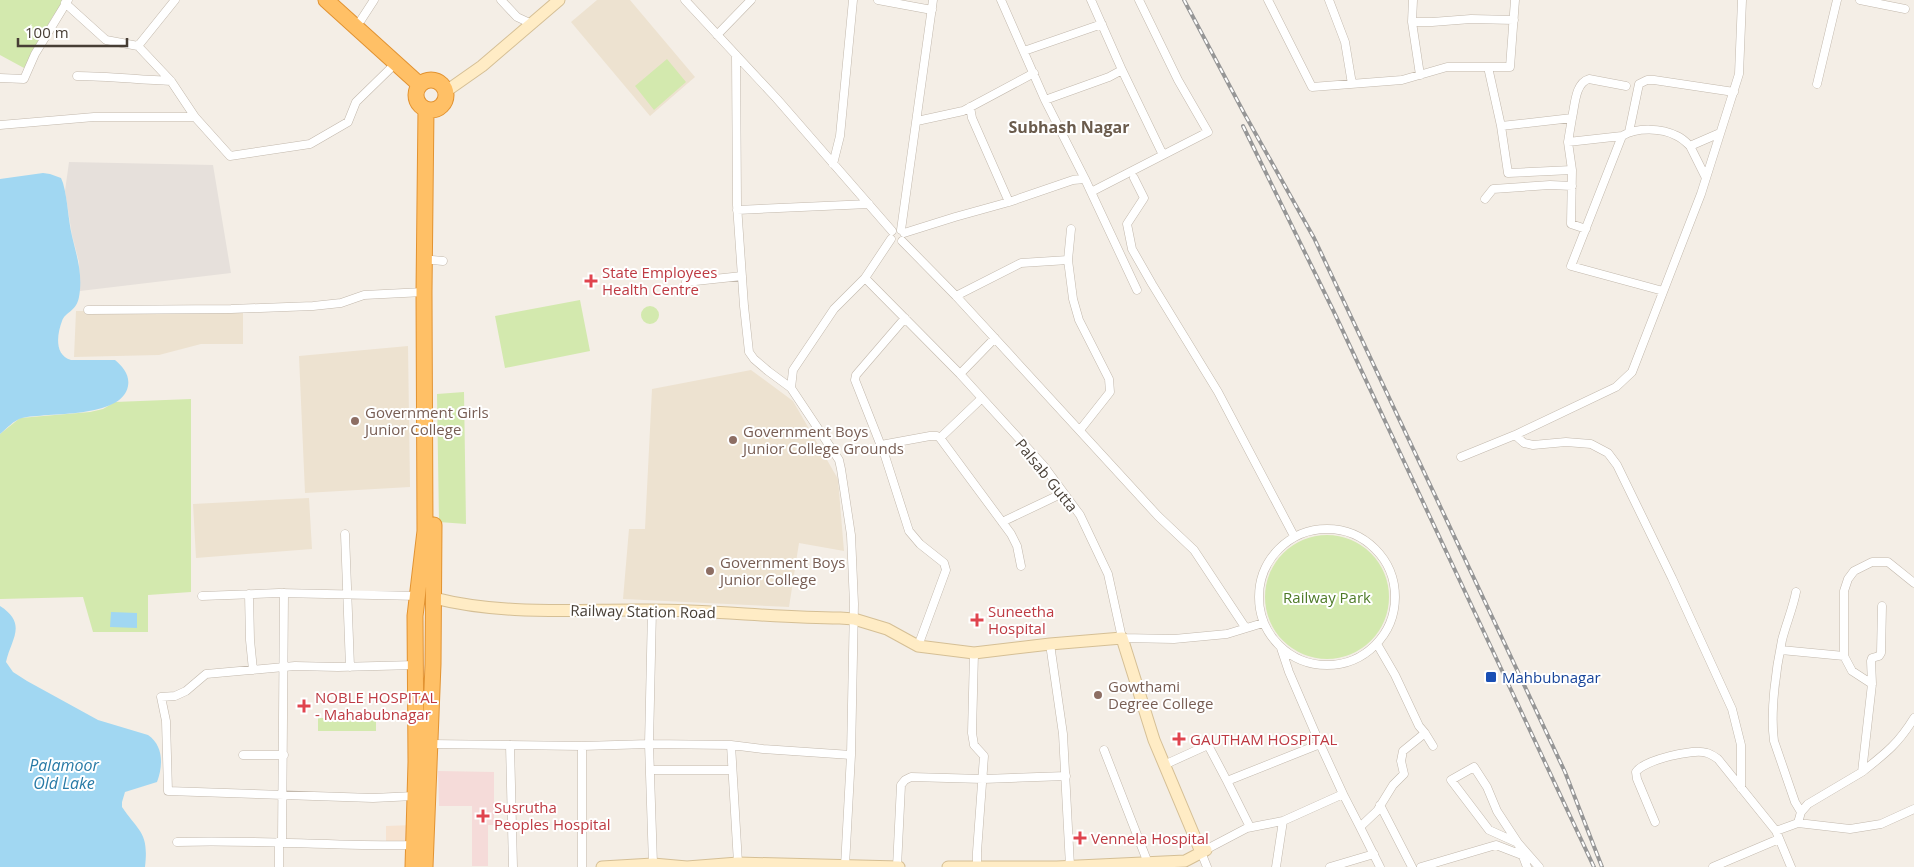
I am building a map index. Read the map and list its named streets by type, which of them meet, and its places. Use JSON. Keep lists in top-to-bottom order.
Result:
{
  "streets": {
    "street": ["Palsab Gutta", "Railway Station Road"]
  },
  "districts": ["Subhash Nagar"],
  "water": ["Palamoor Old Lake"],
  "parks": ["Railway Park"],
  "places": {
    "health": [
      "State Employees Health Centre",
      "Suneetha Hospital",
      "NOBLE HOSPITAL - Mahabubnagar",
      "GAUTHAM HOSPITAL",
      "Susrutha Peoples Hospital",
      "Vennela Hospital"
    ],
    "other": [
      "Government Girls Junior College",
      "Government Boys Junior College Grounds",
      "Government Boys Junior College",
      "Gowthami Degree College"
    ],
    "transit": ["Mahbubnagar"]
  },
  "scale_bar": "100 m"
}
